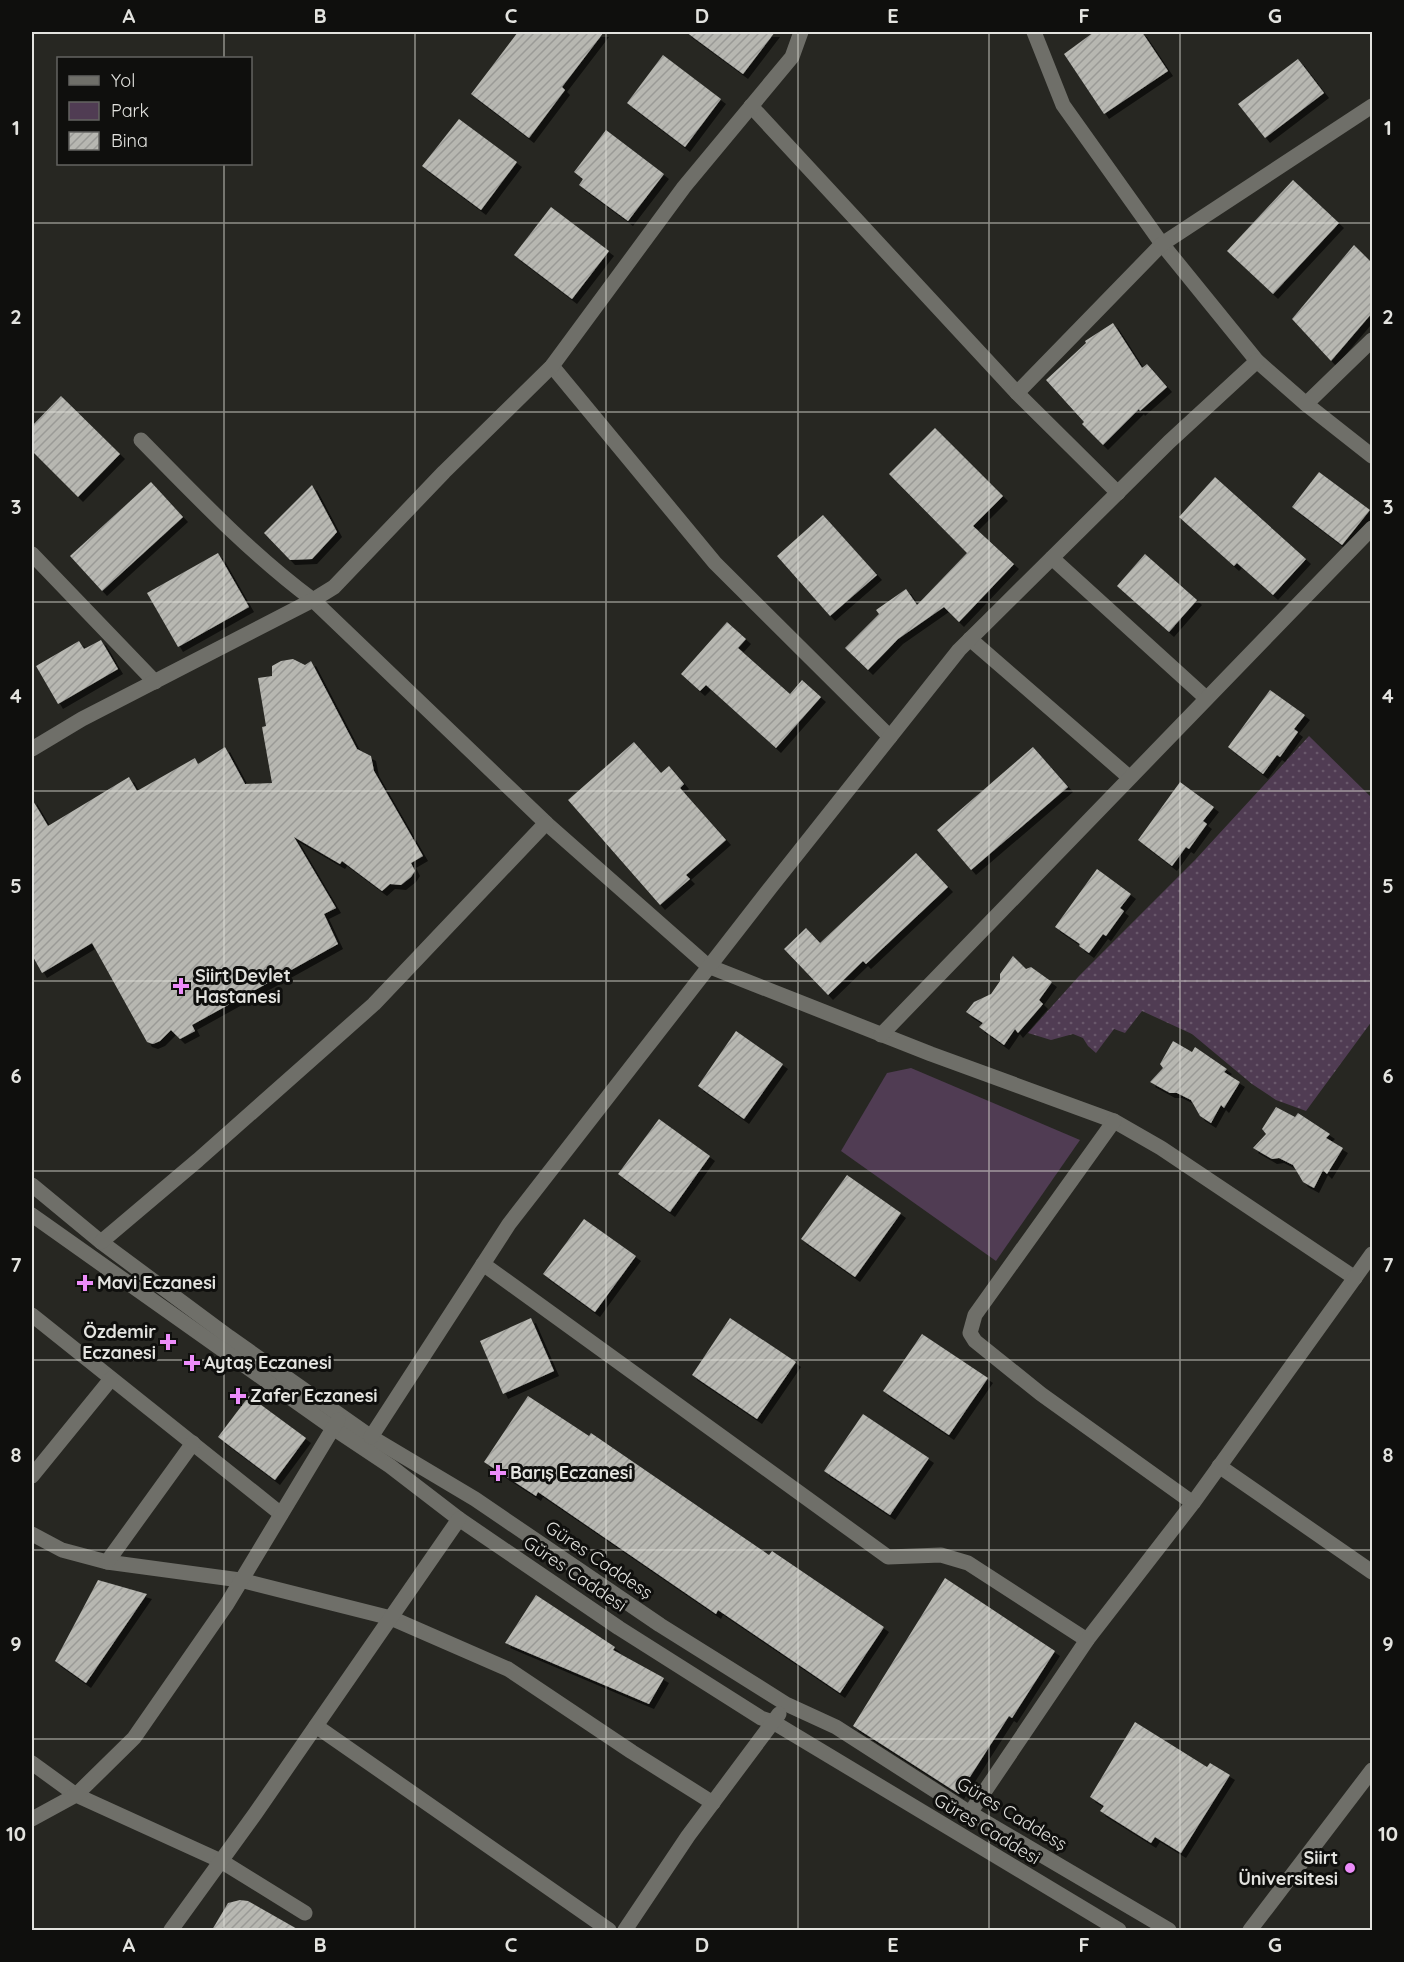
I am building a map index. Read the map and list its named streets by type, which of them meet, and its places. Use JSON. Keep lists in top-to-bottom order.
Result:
{
  "streets": {
    "street": ["Güres Caddesş", "Güres Caddesi"]
  },
  "crossings": [
    ["Güres Caddesş", "Güres Caddesi"]
  ],
  "places": {
    "health": [
      "Siirt Devlet Hastanesi",
      "Mavi Eczanesi",
      "Özdemir Eczanesi",
      "Aytaş Eczanesi",
      "Zafer Eczanesi",
      "Barış Eczanesi"
    ],
    "other": ["Siirt Üniversitesi"]
  },
  "legend": ["Yol", "Park", "Bina"],
  "grid": {
    "columns": [
      "A",
      "B",
      "C",
      "D",
      "E",
      "F",
      "G"
    ],
    "rows": [
      "1",
      "2",
      "3",
      "4",
      "5",
      "6",
      "7",
      "8",
      "9",
      "10"
    ]
  }
}
